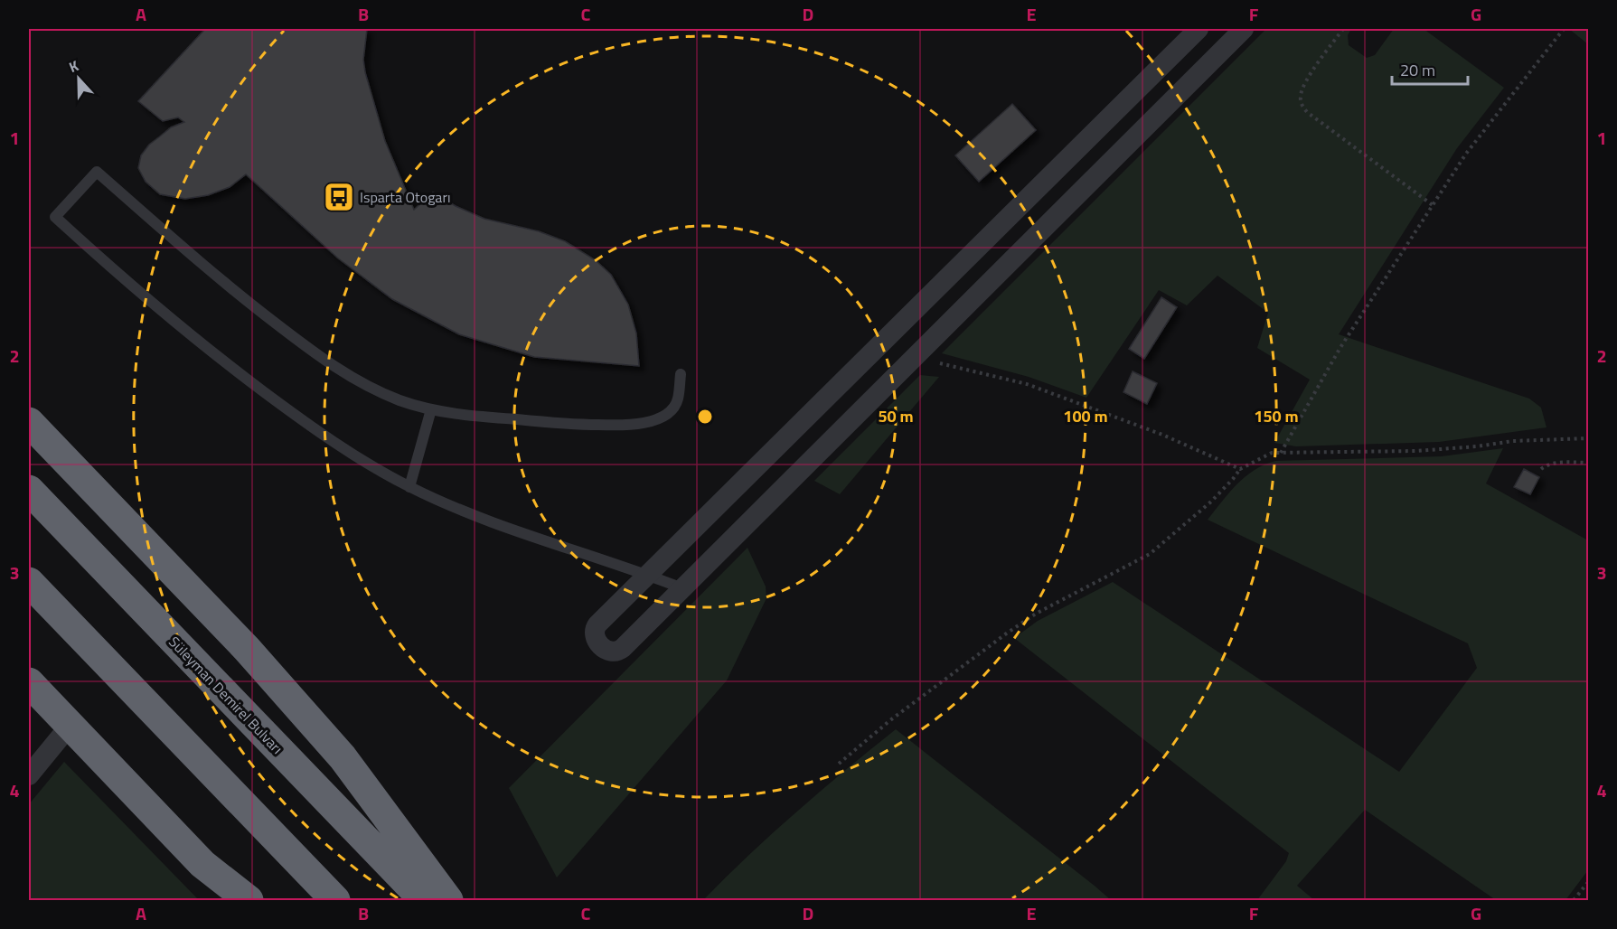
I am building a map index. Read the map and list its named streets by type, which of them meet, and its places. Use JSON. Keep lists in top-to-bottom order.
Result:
{
  "streets": {
    "highway": ["Süleyman Demirel Bulvarı"]
  },
  "places": {
    "bus stop": ["Isparta Otogarı"]
  },
  "scale_bar": "20 m",
  "north": "top",
  "grid": {
    "columns": [
      "A",
      "B",
      "C",
      "D",
      "E",
      "F",
      "G"
    ],
    "rows": [
      "1",
      "2",
      "3",
      "4"
    ]
  },
  "rings": ["50 m", "100 m", "150 m"]
}
